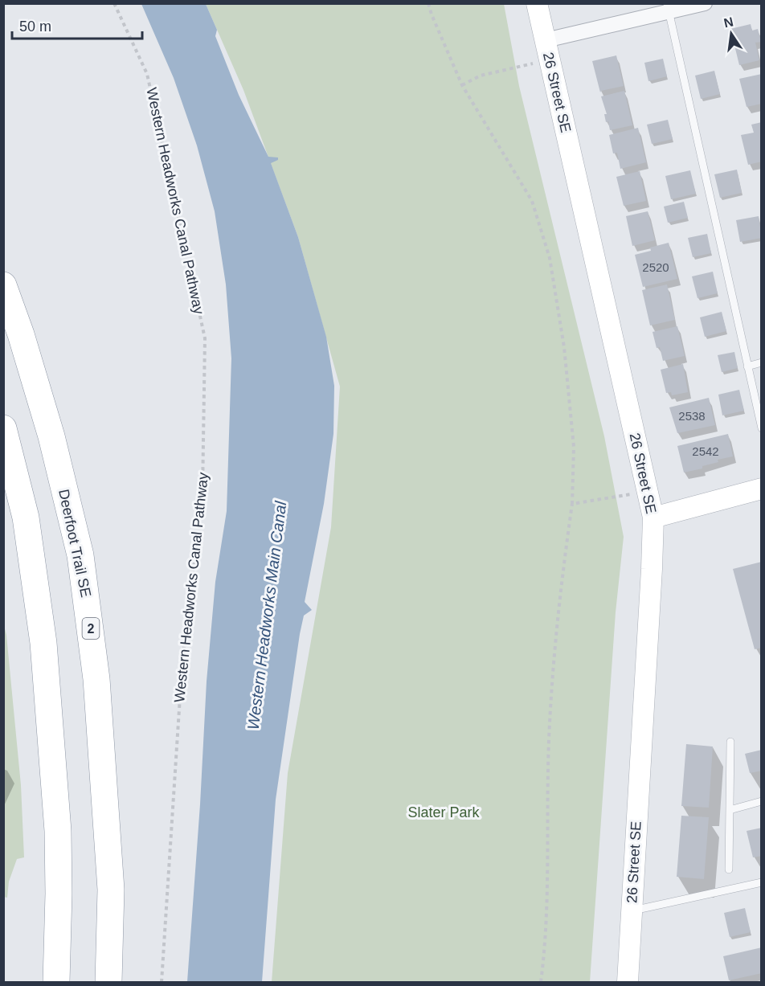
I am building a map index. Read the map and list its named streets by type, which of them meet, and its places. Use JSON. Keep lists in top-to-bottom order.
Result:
{
  "streets": {
    "highway": ["Deerfoot Trail SE", "2"],
    "street": ["26 Street SE"],
    "path": ["Western Headworks Canal Pathway"]
  },
  "water": ["Western Headworks Main Canal"],
  "parks": ["Slater Park"],
  "house_numbers": ["2520", "2538", "2542"],
  "scale_bar": "50 m",
  "north": "top"
}
